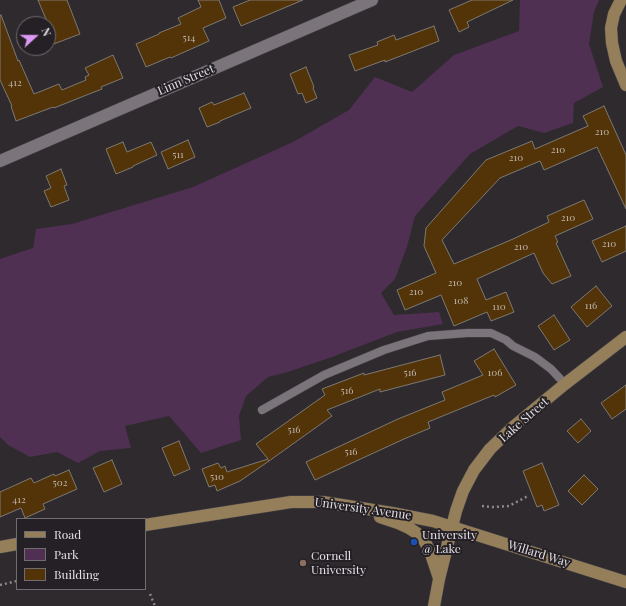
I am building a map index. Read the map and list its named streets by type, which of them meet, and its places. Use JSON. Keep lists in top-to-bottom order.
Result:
{
  "streets": {
    "street": [
      "Linn Street",
      "Lake Street",
      "University Avenue",
      "Willard Way"
    ]
  },
  "crossings": [
    ["Lake Street", "University Avenue"],
    ["Lake Street", "Willard Way"],
    ["University Avenue", "Willard Way"]
  ],
  "places": ["University @ Lake", "Cornell University"],
  "house_numbers": [
    "514",
    "412",
    "210",
    "210",
    "511",
    "210",
    "210",
    "210",
    "210",
    "210",
    "210",
    "108",
    "116",
    "110",
    "516",
    "106",
    "516",
    "516",
    "516",
    "510",
    "502",
    "412"
  ],
  "legend": ["Road", "Park", "Building"],
  "north": "right"
}
